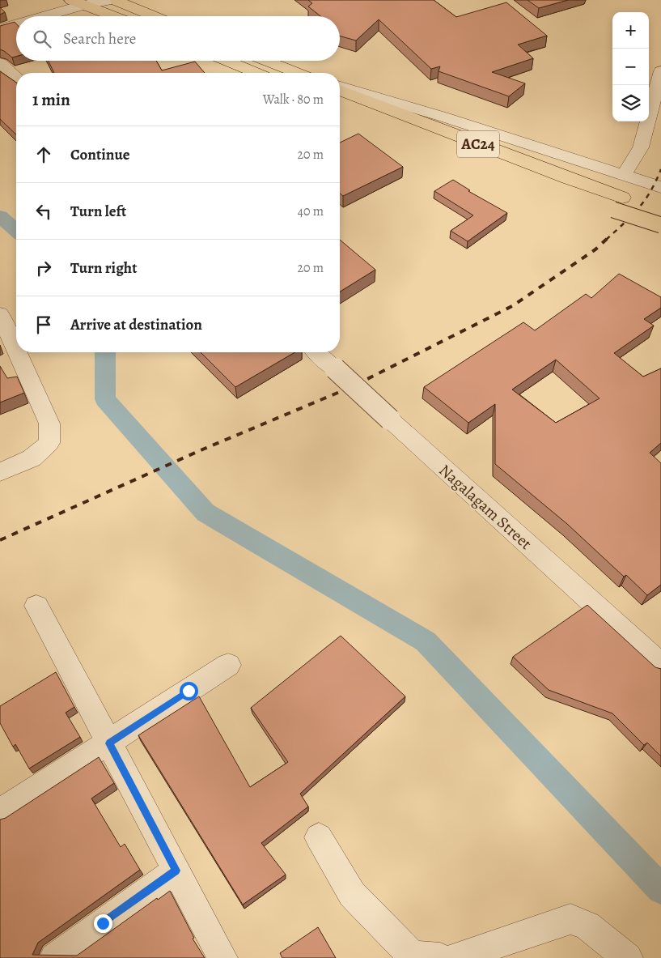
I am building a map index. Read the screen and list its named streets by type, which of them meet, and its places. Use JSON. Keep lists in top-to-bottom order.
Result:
{
  "streets": {
    "main road": ["AC24"],
    "street": ["Nagalagam Street"]
  },
  "page": {
    "map_buttons": ["+", "−"],
    "search": "Search here",
    "heading": ["1 min", "Walk · 80 m"],
    "list": [
      ["Continue", "20 m"],
      ["Turn left", "40 m"],
      ["Turn right", "20 m"],
      "Arrive at destination"
    ]
  }
}
